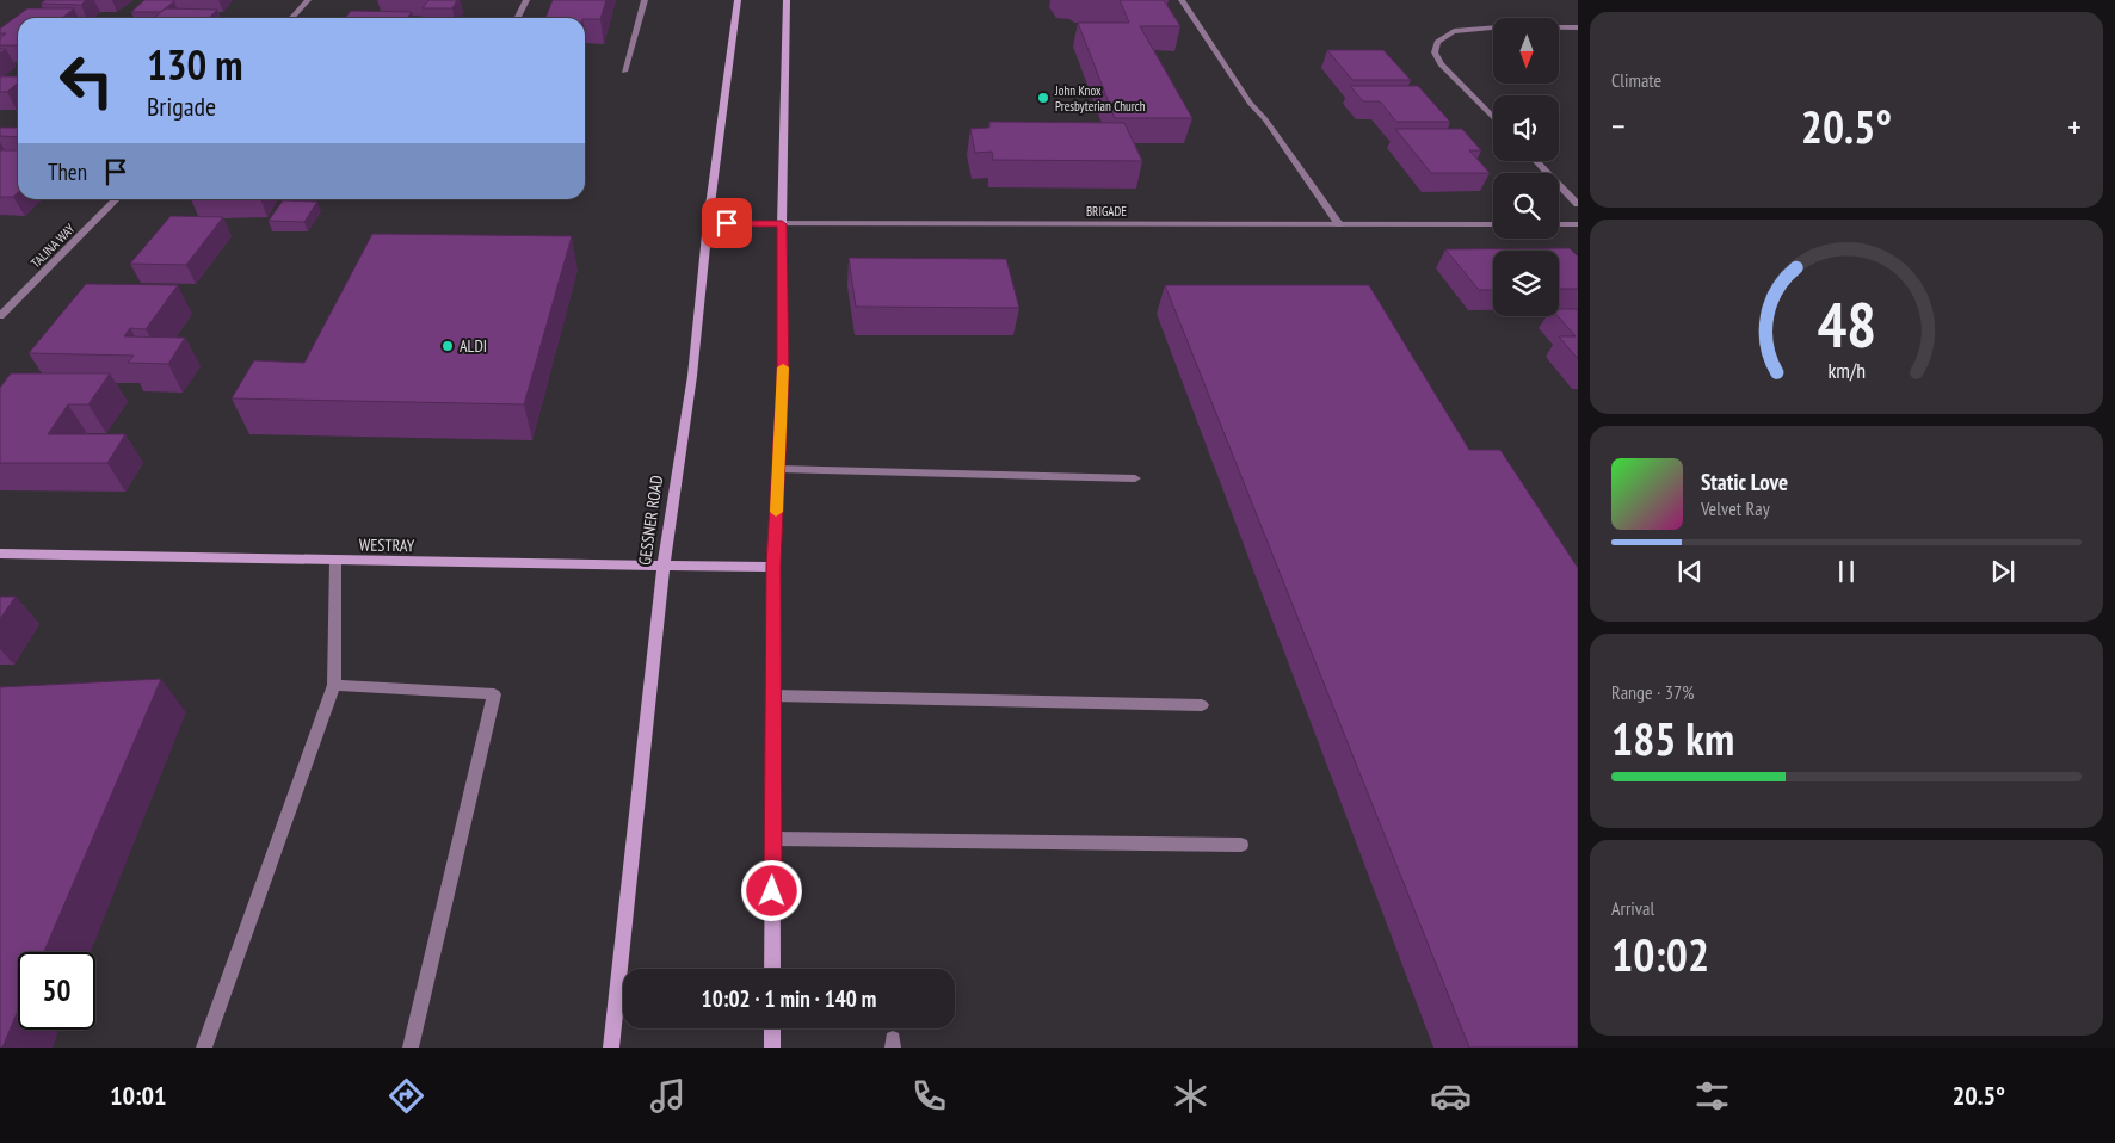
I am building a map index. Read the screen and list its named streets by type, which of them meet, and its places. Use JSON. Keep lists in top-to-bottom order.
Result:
{
  "streets": {
    "main road": ["GESSNER ROAD", "WESTRAY"],
    "street": ["BRIGADE", "TALINA WAY"]
  },
  "crossings": [
    ["BRIGADE", "GESSNER ROAD"],
    ["GESSNER ROAD", "WESTRAY"]
  ],
  "places": ["John Knox Presbyterian Church", "ALDI"],
  "north": "bottom",
  "page": {
    "tile": [
      "Climate",
      ["Range · 37%", "185 km"],
      ["Arrival", "10:02"]
    ],
    "turn": ["130 m", "Brigade"],
    "heat": ["−", "20.5°", "+"],
    "then": "Then",
    "song": ["Static Love", "Velvet Ray"],
    "limit": "50",
    "trip": "10:02 · 1 min · 140 m",
    "tabs": ["10:01", "20.5°"],
    "gauge": ["48", "km/h"]
  }
}
